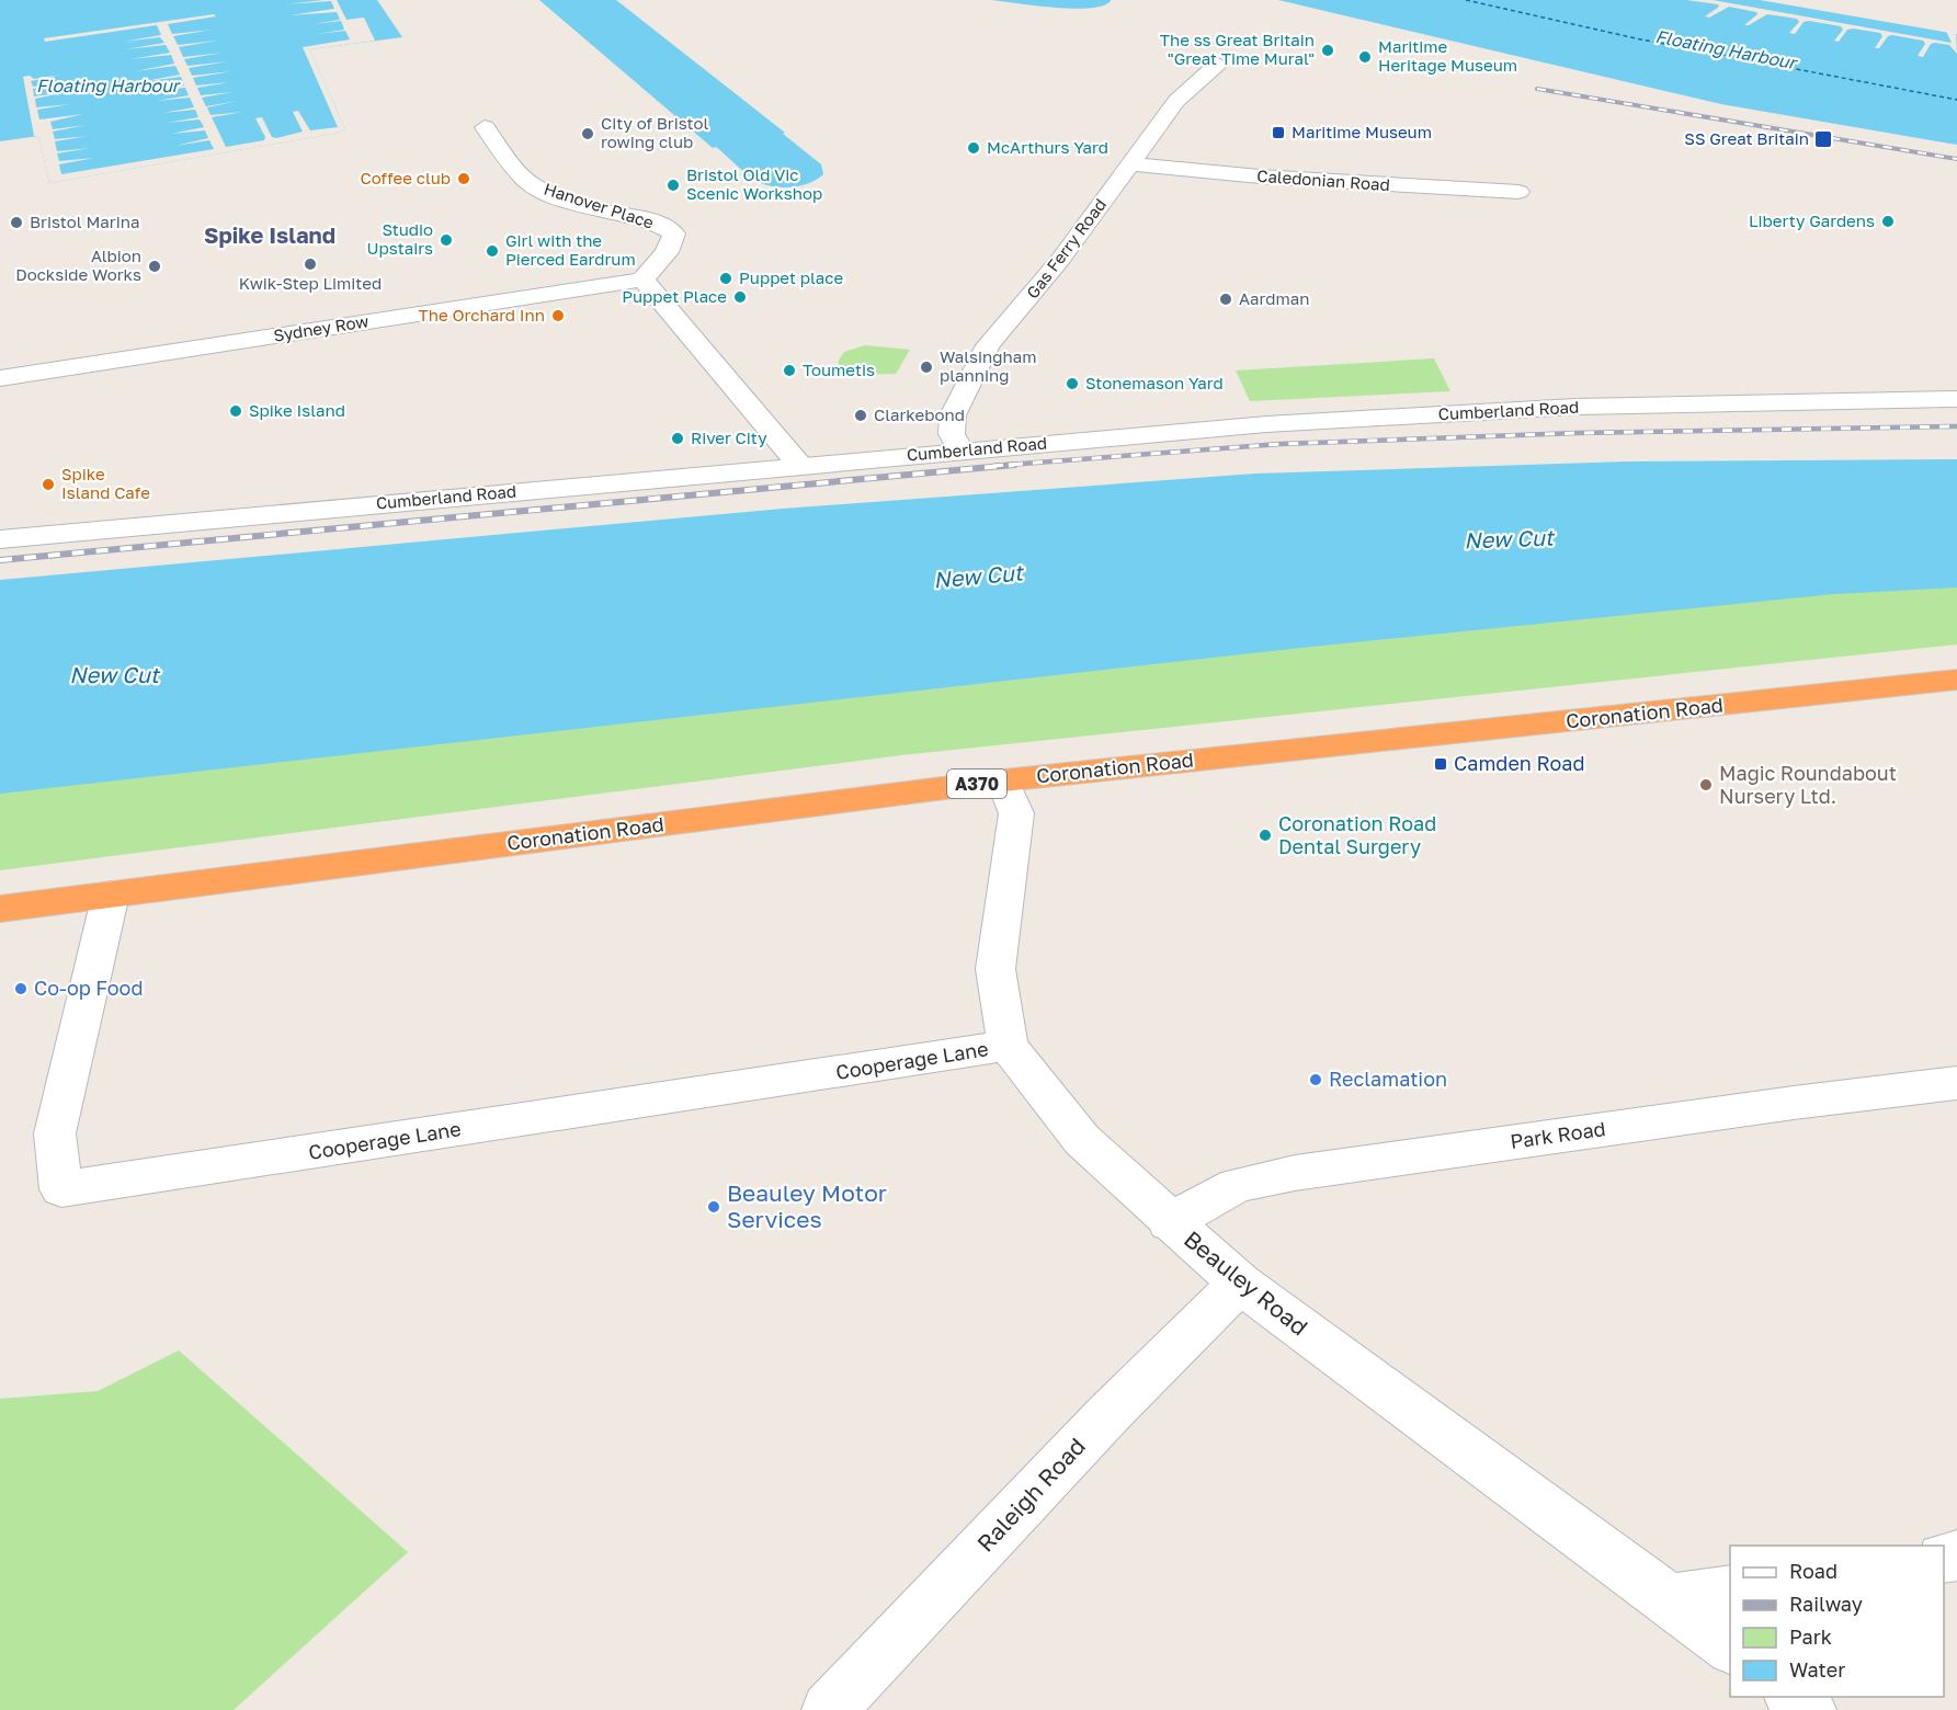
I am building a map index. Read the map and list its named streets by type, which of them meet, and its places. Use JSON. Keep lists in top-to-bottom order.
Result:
{
  "streets": {
    "highway": ["Coronation Road", "A370"],
    "street": [
      "Caledonian Road",
      "Hanover Place",
      "Gas Ferry Road",
      "Sydney Row",
      "Cumberland Road",
      "Cooperage Lane",
      "Park Road",
      "Beauley Road",
      "Raleigh Road"
    ]
  },
  "crossings": [
    ["Caledonian Road", "Gas Ferry Road"],
    ["Hanover Place", "Sydney Row"],
    ["Gas Ferry Road", "Cumberland Road"],
    ["Coronation Road", "Cooperage Lane"],
    ["Coronation Road", "Beauley Road"],
    ["Cooperage Lane", "Beauley Road"],
    ["Park Road", "Beauley Road"],
    ["Beauley Road", "Raleigh Road"]
  ],
  "districts": ["Spike Island"],
  "water": ["Floating Harbour", "New Cut"],
  "places": {
    "other": [
      "The ss Great Britain \"Great Time Mural\"",
      "Maritime Heritage Museum",
      "City of Bristol rowing club",
      "McArthurs Yard",
      "Coffee club",
      "Bristol Old Vic Scenic Workshop",
      "Liberty Gardens",
      "Bristol Marina",
      "Studio Upstairs",
      "Girl with the Pierced Eardrum",
      "Kwik-Step Limited",
      "Albion Dockside Works",
      "Puppet place",
      "Puppet Place",
      "Aardman",
      "The Orchard Inn",
      "Walsingham planning",
      "Toumetis",
      "Stonemason Yard",
      "Spike Island",
      "Clarkebond",
      "River City",
      "Spike Island Cafe",
      "Magic Roundabout Nursery Ltd.",
      "Coronation Road Dental Surgery",
      "Co-op Food",
      "Reclamation",
      "Beauley Motor Services"
    ],
    "transit": ["Maritime Museum", "SS Great Britain", "Camden Road"]
  },
  "legend": [
    "Road",
    "Railway",
    "Park",
    "Water"
  ]
}
